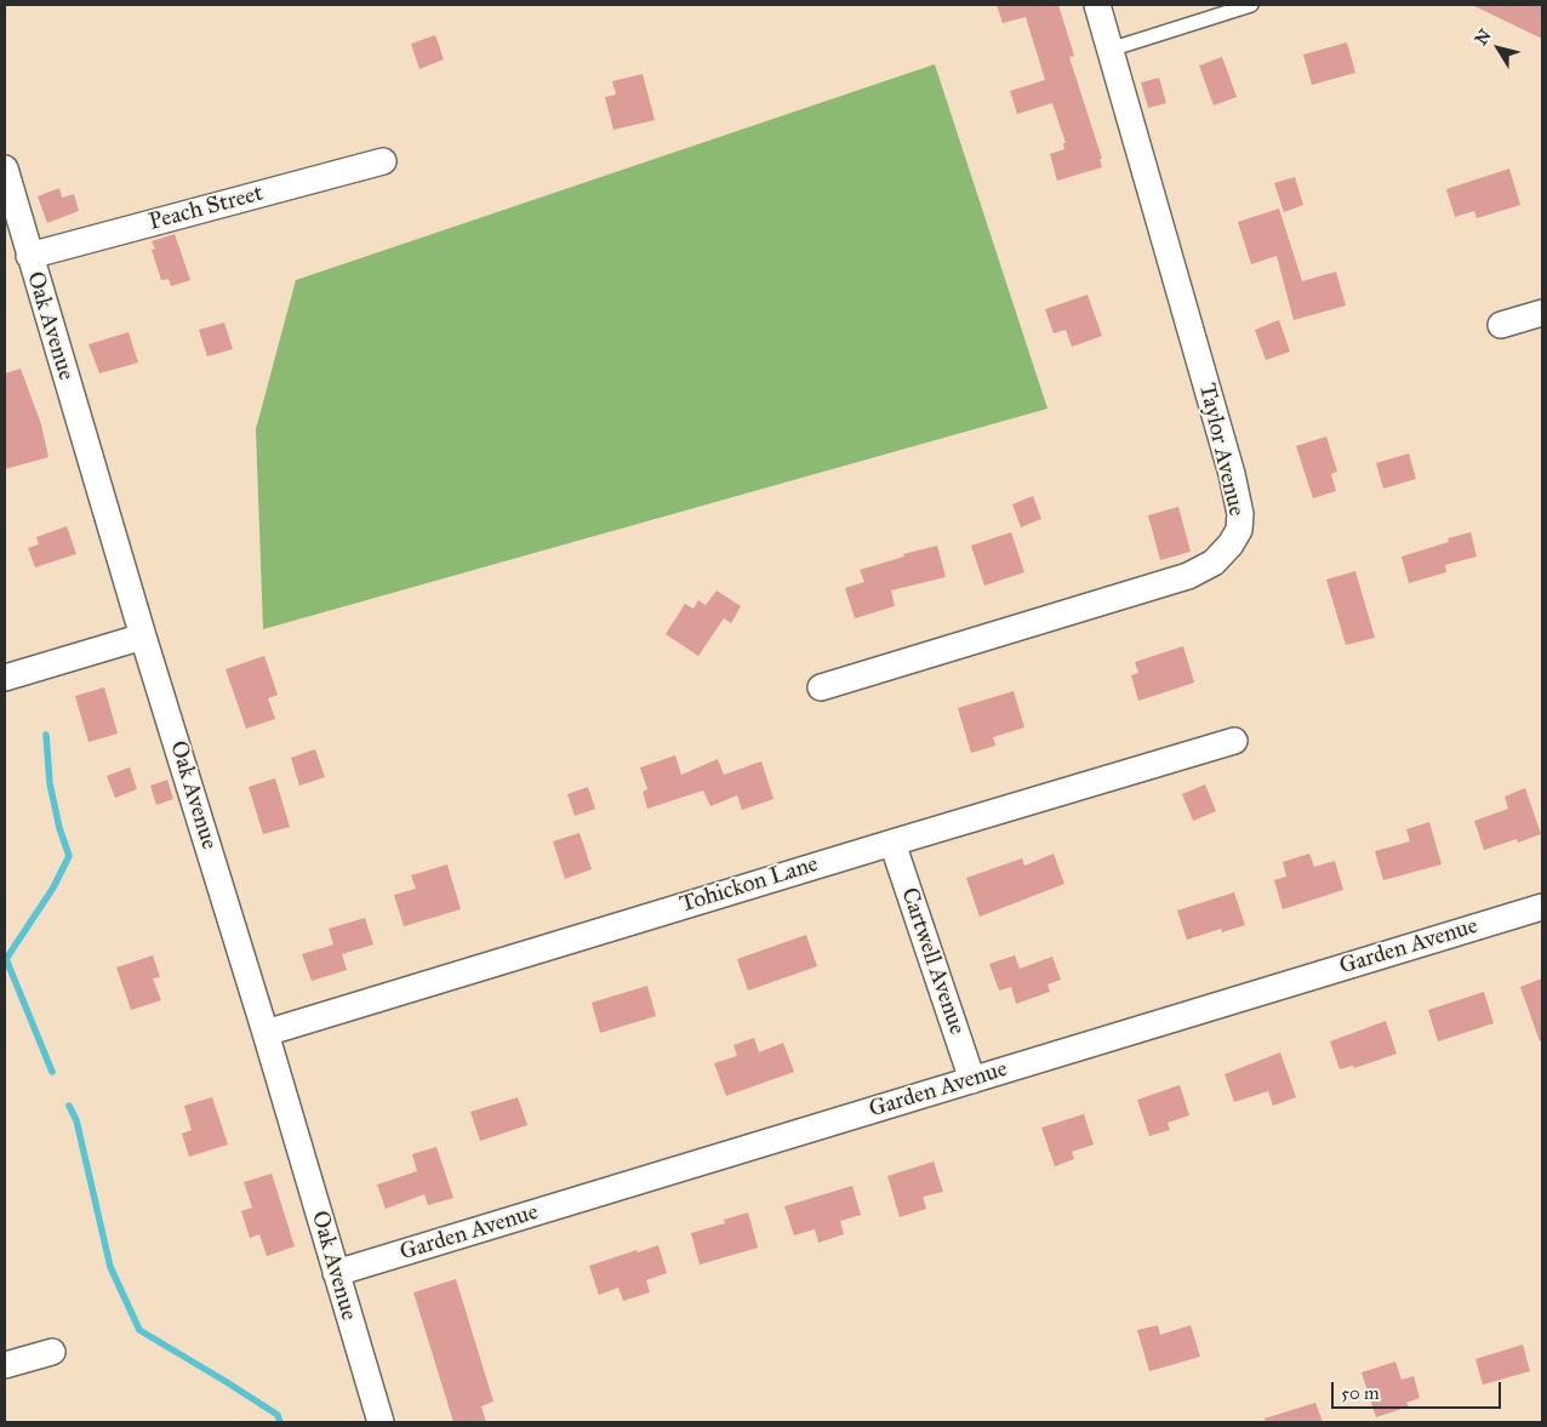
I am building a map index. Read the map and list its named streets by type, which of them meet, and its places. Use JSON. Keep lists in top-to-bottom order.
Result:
{
  "streets": {
    "street": [
      "Peach Street",
      "Oak Avenue",
      "Taylor Avenue",
      "Tohickon Lane",
      "Garden Avenue",
      "Cartwell Avenue"
    ]
  },
  "crossings": [
    ["Peach Street", "Oak Avenue"],
    ["Oak Avenue", "Tohickon Lane"],
    ["Oak Avenue", "Garden Avenue"],
    ["Tohickon Lane", "Cartwell Avenue"],
    ["Garden Avenue", "Cartwell Avenue"]
  ],
  "scale_bar": "50 m",
  "north": "top left"
}
